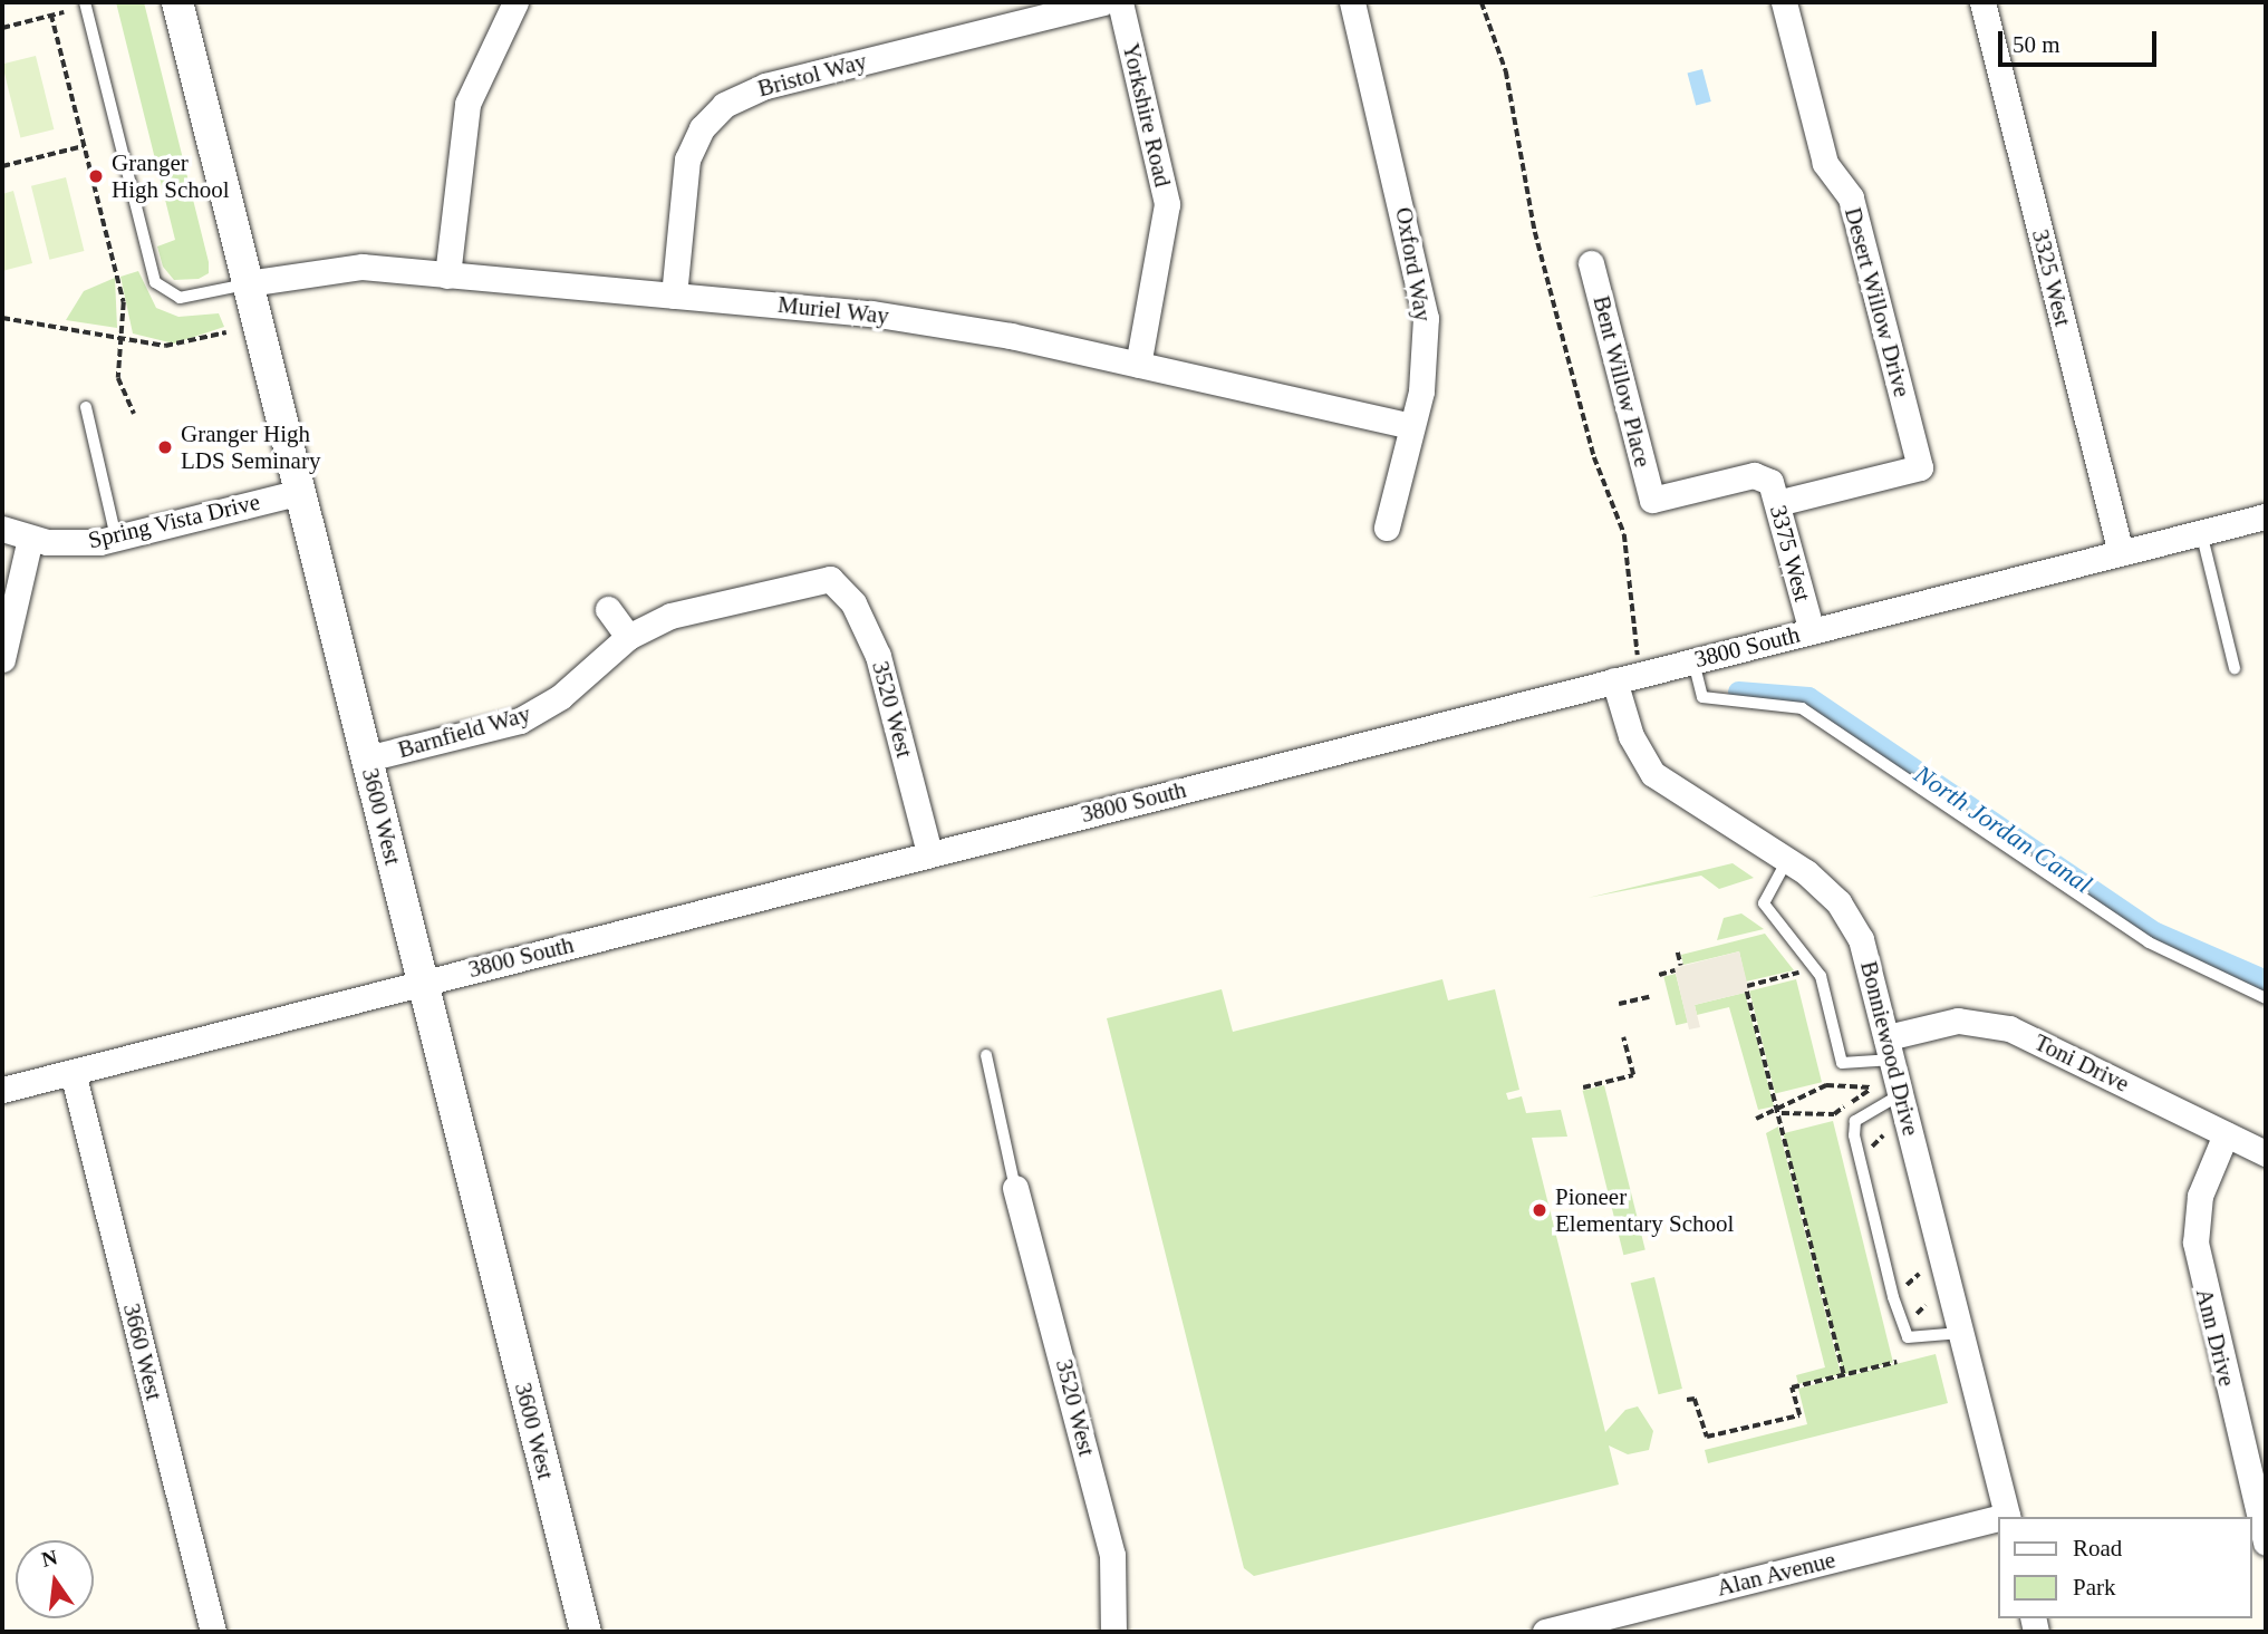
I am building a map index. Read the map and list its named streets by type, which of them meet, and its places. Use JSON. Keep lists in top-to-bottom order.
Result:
{
  "streets": {
    "street": [
      "Bristol Way",
      "Yorkshire Road",
      "Oxford Way",
      "3325 West",
      "Desert Willow Drive",
      "Muriel Way",
      "Bent Willow Place",
      "Spring Vista Drive",
      "3375 West",
      "3800 South",
      "3520 West",
      "Barnfield Way",
      "3600 West",
      "Bonniewood Drive",
      "Toni Drive",
      "Ann Drive",
      "3660 West",
      "Alan Avenue"
    ]
  },
  "crossings": [
    ["Bristol Way", "Muriel Way"],
    ["Yorkshire Road", "Muriel Way"],
    ["Oxford Way", "Muriel Way"],
    ["3325 West", "3800 South"],
    ["Desert Willow Drive", "3375 West"],
    ["Muriel Way", "3600 West"],
    ["Bent Willow Place", "3375 West"],
    ["Spring Vista Drive", "3600 West"],
    ["3375 West", "3800 South"],
    ["3800 South", "3520 West"],
    ["3800 South", "3600 West"],
    ["3800 South", "Bonniewood Drive"],
    ["3800 South", "3660 West"],
    ["3520 West", "Barnfield Way"],
    ["Barnfield Way", "3600 West"],
    ["Bonniewood Drive", "Toni Drive"],
    ["Toni Drive", "Ann Drive"]
  ],
  "water": ["North Jordan Canal"],
  "places": ["Granger High School", "Granger High LDS Seminary", "Pioneer Elementary School"],
  "legend": ["Road", "Park"],
  "scale_bar": "50 m",
  "north": "top"
}
